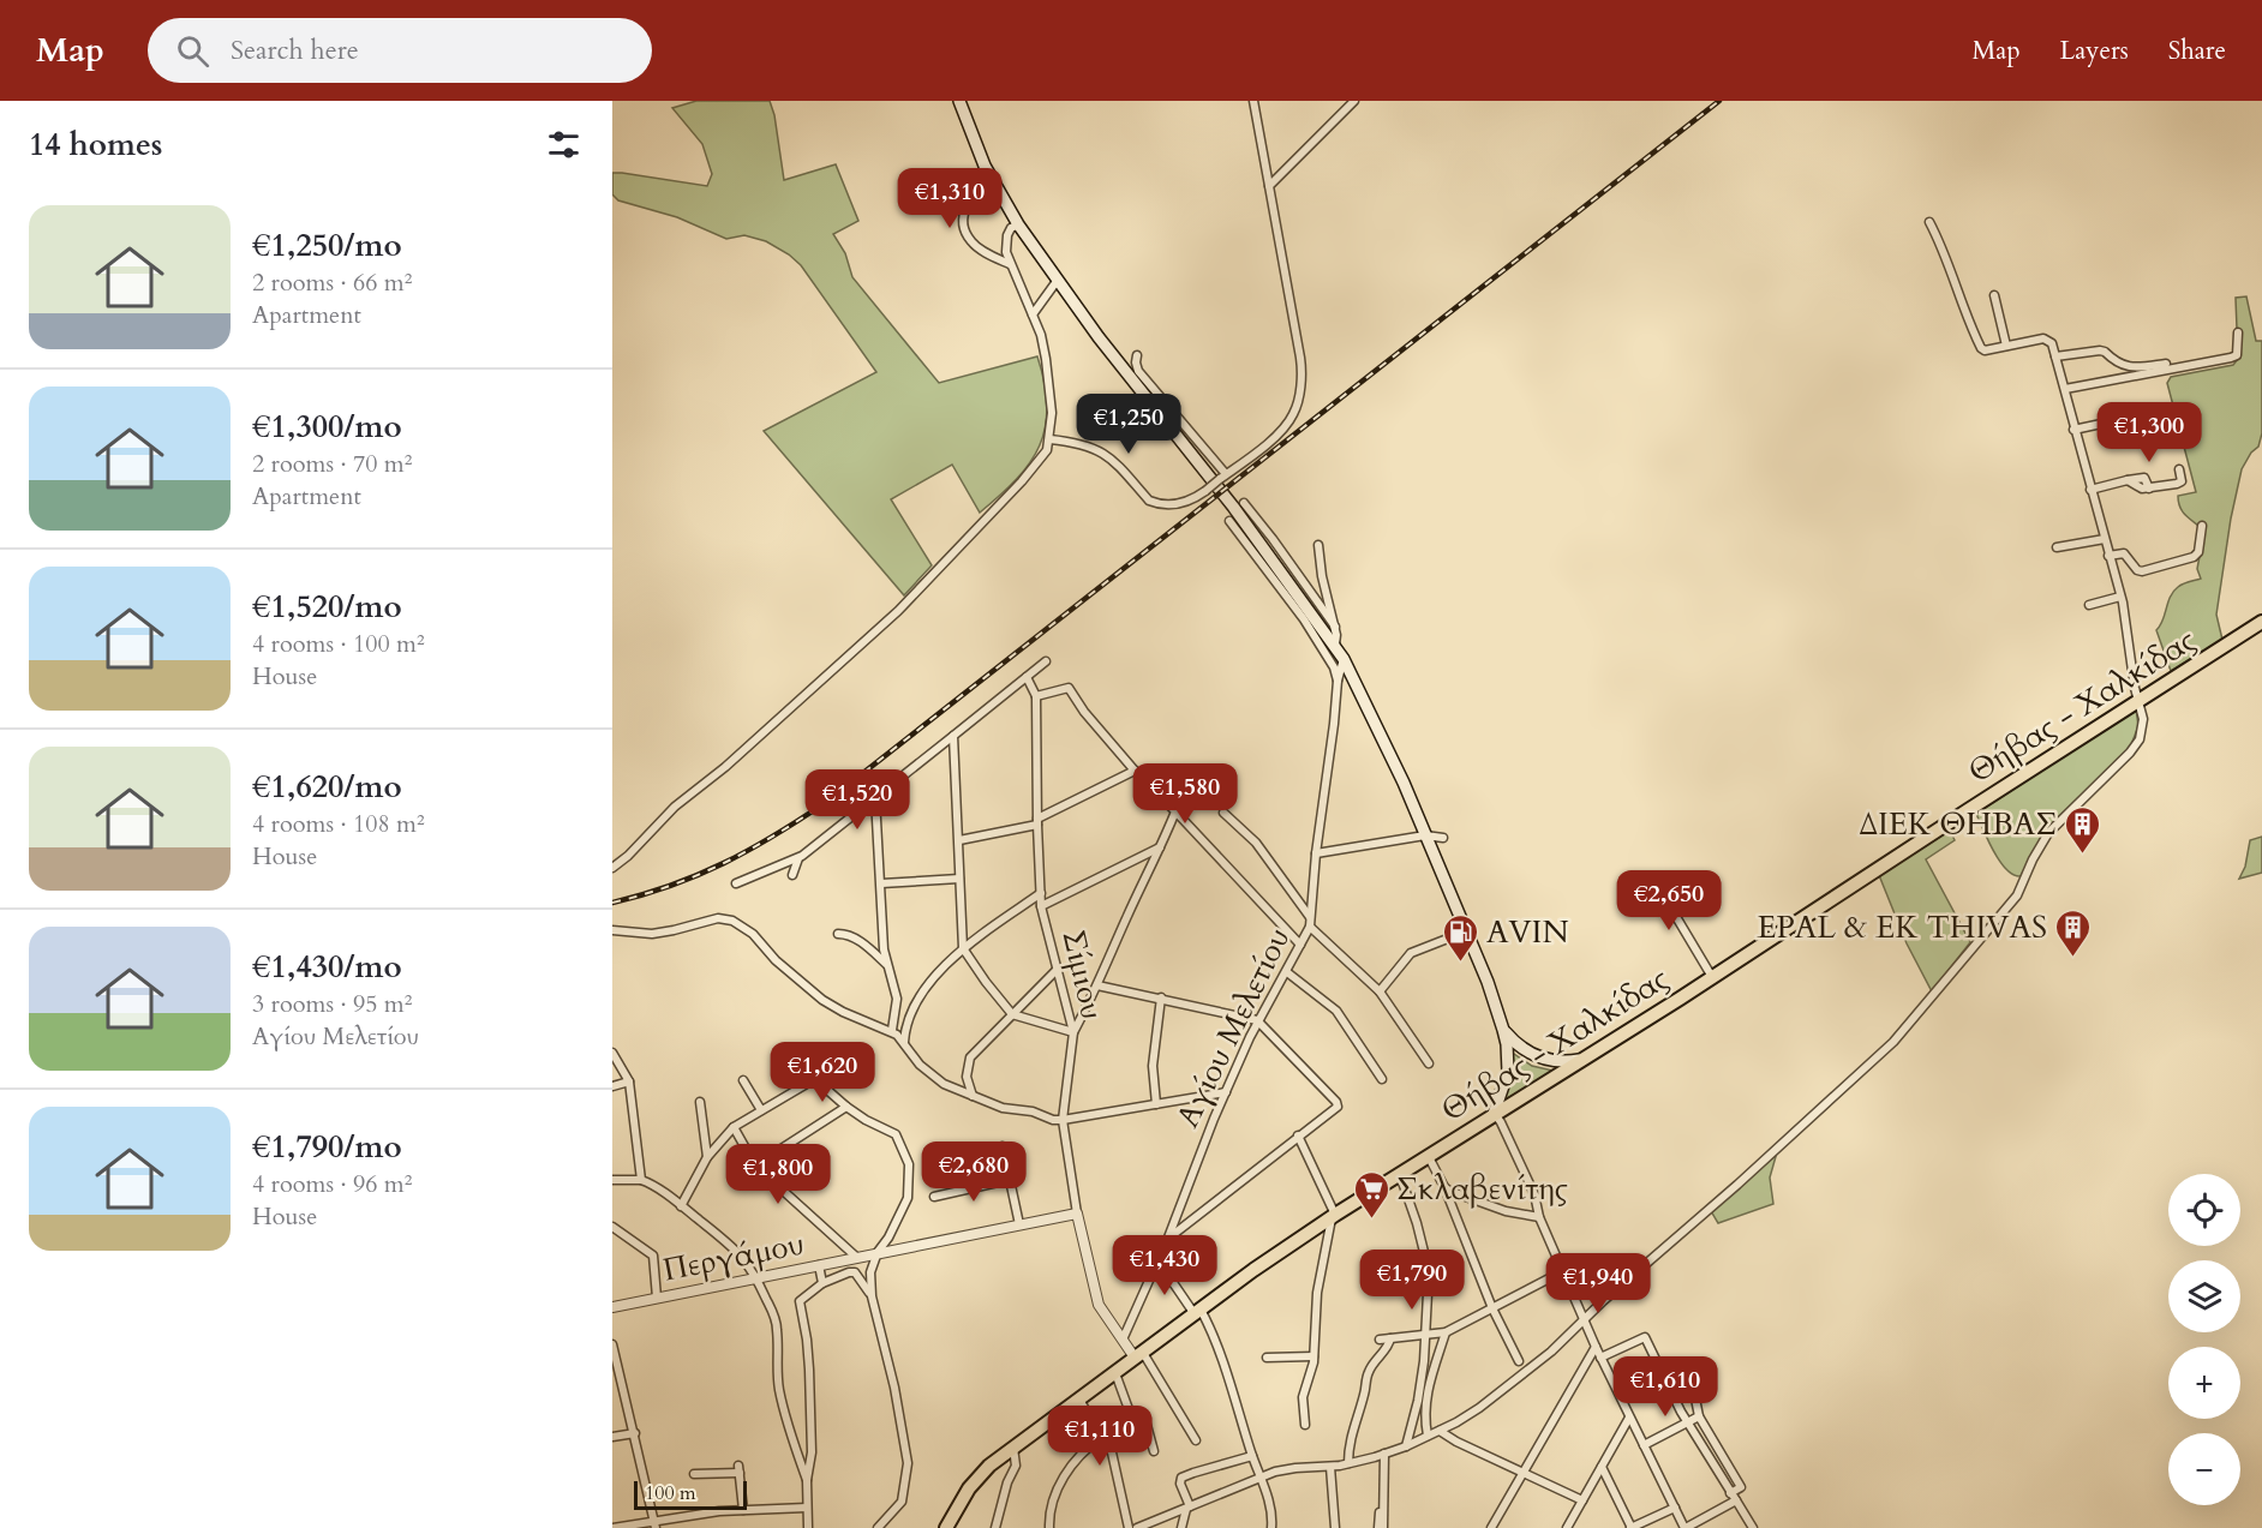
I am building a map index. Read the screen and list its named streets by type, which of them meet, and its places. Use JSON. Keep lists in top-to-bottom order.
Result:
{
  "streets": {
    "main road": ["Θήβας - Χαλκίδας"],
    "street": ["Σίμιου", "Αγίου Μελετίου", "Περγάμου"]
  },
  "crossings": [
    ["Σίμιου", "Αγίου Μελετίου"],
    ["Σίμιου", "Περγάμου"]
  ],
  "places": {
    "building": ["ΔΙΕΚ ΘΗΒΑΣ", "EPAL & EK THIVAS"],
    "fuel station": ["AVIN"],
    "supermarket": ["Σκλαβενίτης"]
  },
  "scale_bar": "100 m",
  "page": {
    "header": "Map",
    "search": "Search here",
    "nav": ["Map", "Layers", "Share"],
    "heading": "14 homes",
    "price": [
      "€1,310",
      "€1,250",
      "€1,300",
      "€1,580",
      "€1,520",
      "€2,650",
      "€1,620",
      "€2,680",
      "€1,800",
      "€1,430",
      "€1,790",
      "€1,940",
      "€1,610",
      "€1,110"
    ],
    "list": [
      {
        "name": "€1,250/mo",
        "note": "2 rooms · 66 m² · Apartment"
      },
      {
        "name": "€1,300/mo",
        "note": "2 rooms · 70 m² · Apartment"
      },
      {
        "name": "€1,520/mo",
        "note": "4 rooms · 100 m² · House"
      },
      {
        "name": "€1,620/mo",
        "note": "4 rooms · 108 m² · House"
      },
      {
        "name": "€1,430/mo",
        "note": "3 rooms · 95 m² · Αγίου Μελετίου"
      },
      {
        "name": "€1,790/mo",
        "note": "4 rooms · 96 m² · House"
      }
    ],
    "map_buttons": ["+", "−"],
    "scale": "100 m"
  }
}
